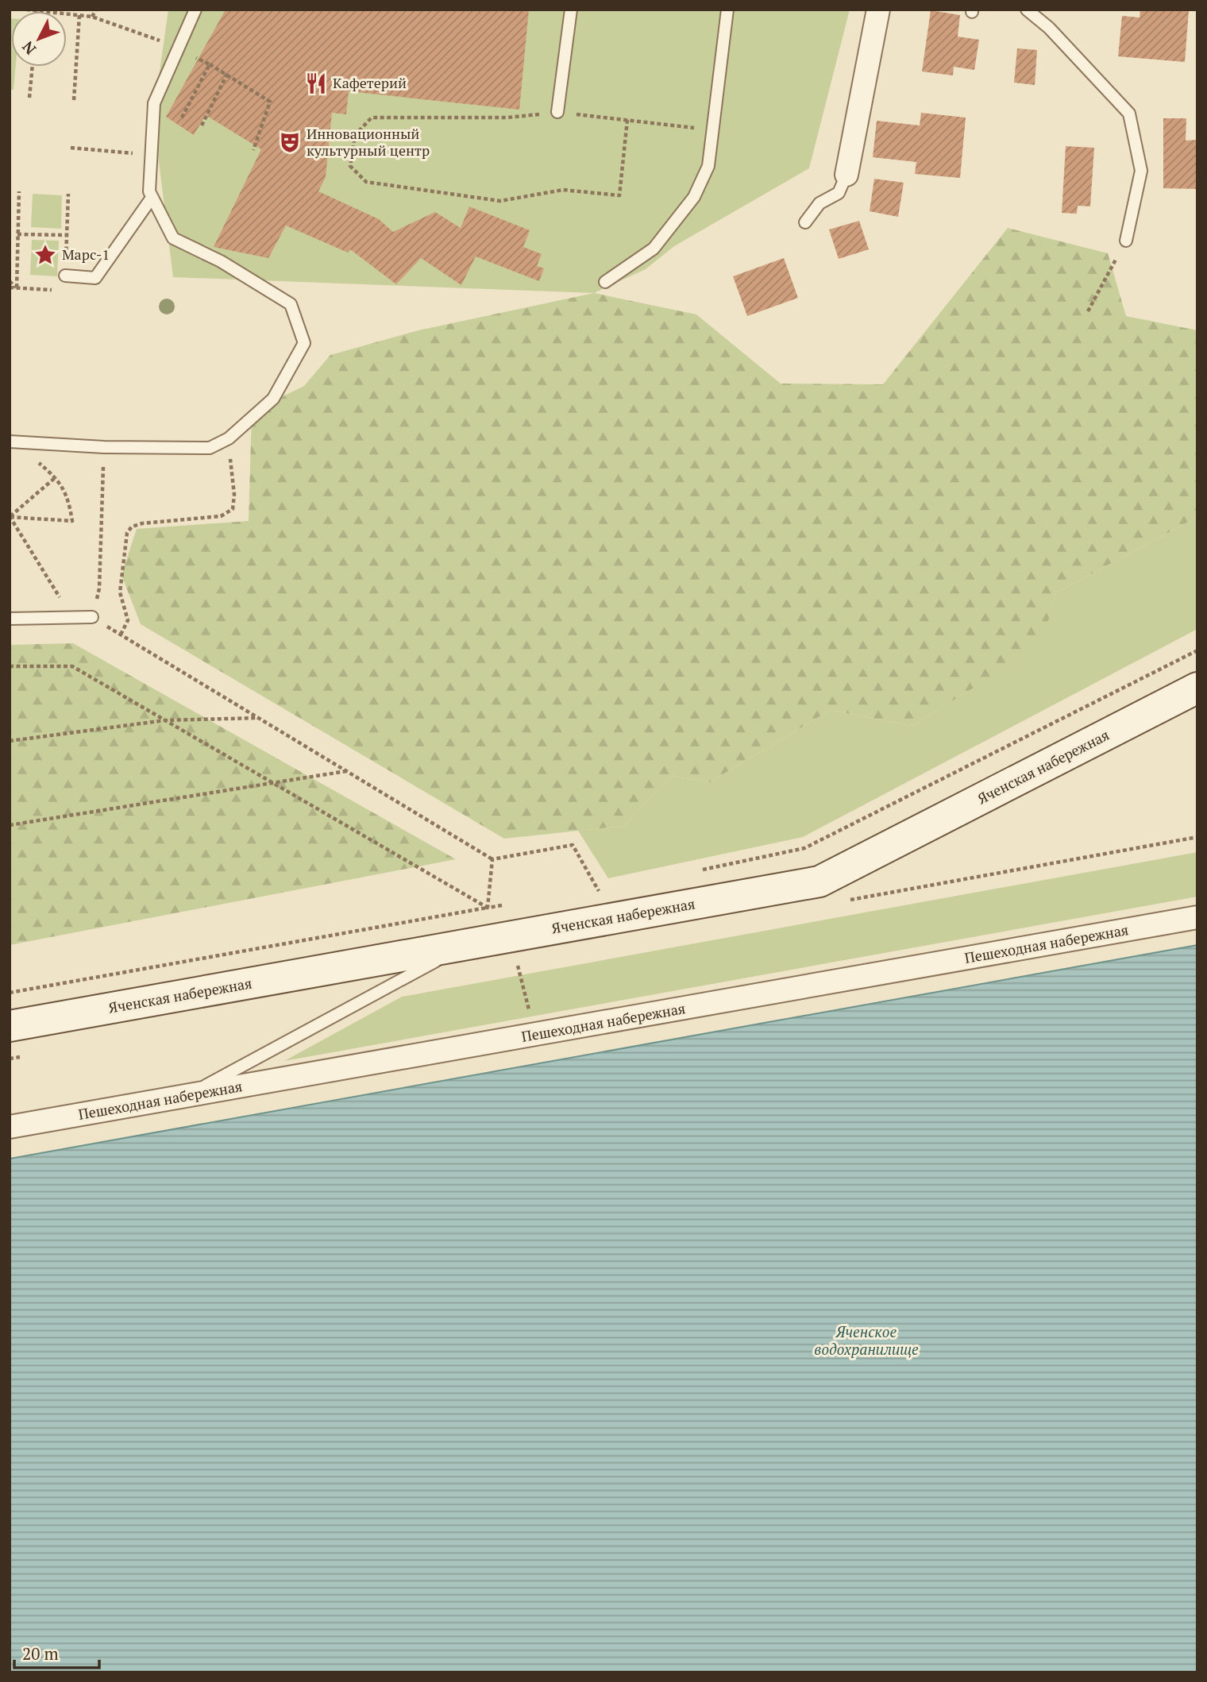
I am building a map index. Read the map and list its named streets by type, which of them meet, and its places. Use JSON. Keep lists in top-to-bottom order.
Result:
{
  "streets": {
    "street": ["Яченская набережная", "Пешеходная набережная"]
  },
  "water": ["Яченское водохранилище"],
  "places": {
    "restaurant": ["Кафетерий"],
    "theatre": ["Инновационный культурный центр"],
    "place": ["Марс-1"]
  },
  "scale_bar": "20 m",
  "north": "bottom left"
}
